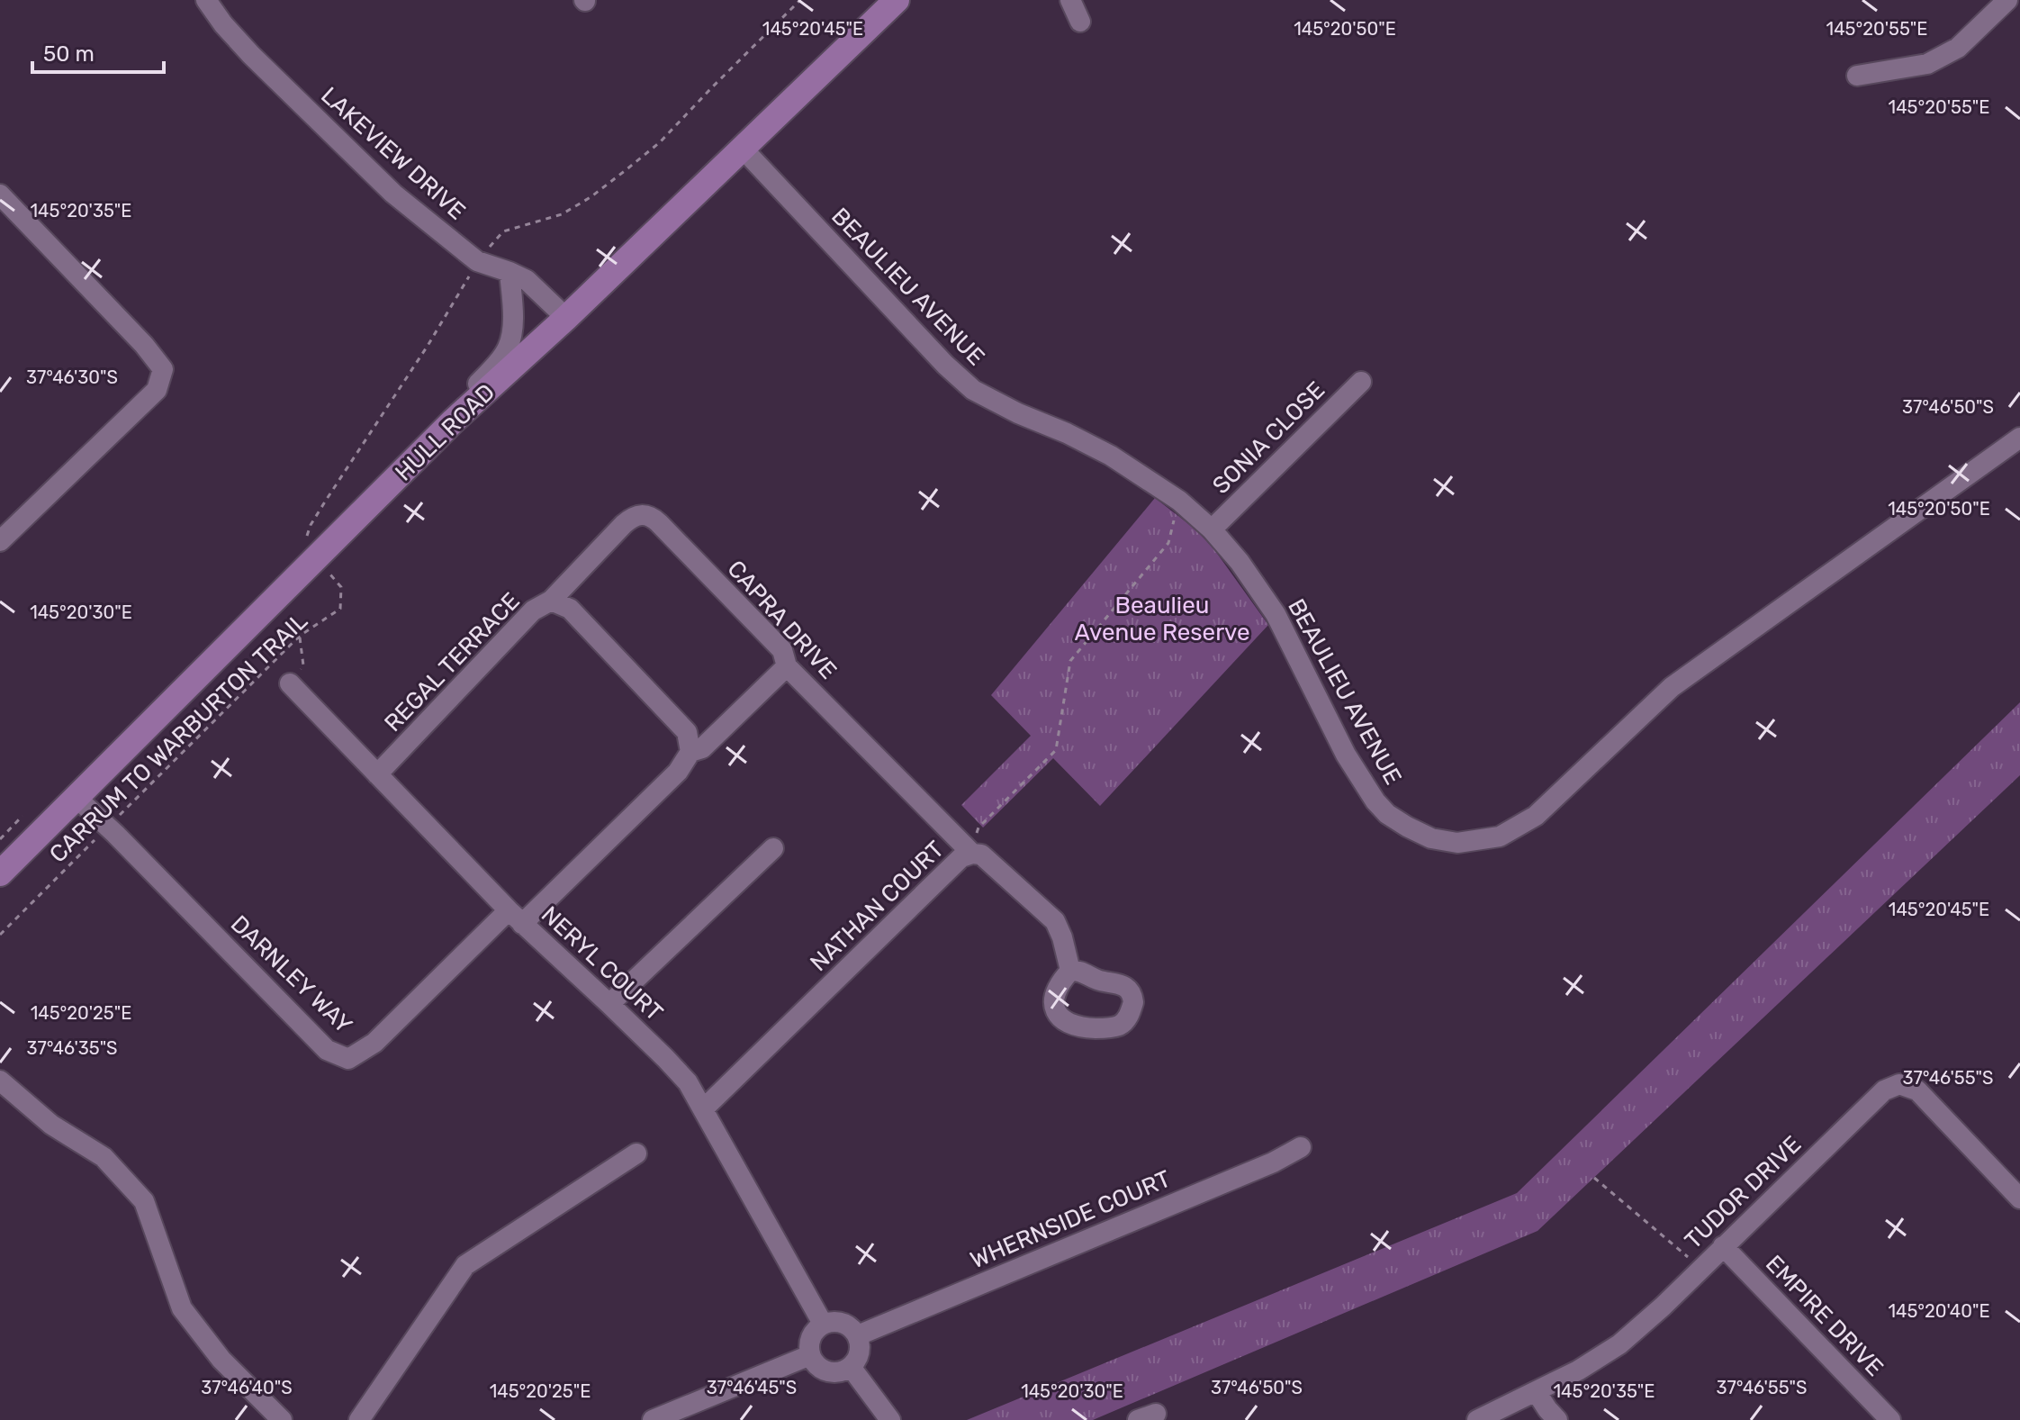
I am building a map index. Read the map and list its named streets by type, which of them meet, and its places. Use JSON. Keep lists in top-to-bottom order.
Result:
{
  "streets": {
    "main road": ["HULL ROAD"],
    "street": [
      "LAKEVIEW DRIVE",
      "BEAULIEU AVENUE",
      "SONIA CLOSE",
      "CAPRA DRIVE",
      "REGAL TERRACE",
      "NATHAN COURT",
      "NERYL COURT",
      "DARNLEY WAY",
      "TUDOR DRIVE",
      "WHERNSIDE COURT",
      "EMPIRE DRIVE"
    ],
    "path": ["CARRUM TO WARBURTON TRAIL"]
  },
  "crossings": [
    ["LAKEVIEW DRIVE", "HULL ROAD"],
    ["BEAULIEU AVENUE", "HULL ROAD"],
    ["BEAULIEU AVENUE", "SONIA CLOSE"],
    ["HULL ROAD", "CARRUM TO WARBURTON TRAIL"],
    ["HULL ROAD", "DARNLEY WAY"],
    ["CAPRA DRIVE", "REGAL TERRACE"],
    ["CAPRA DRIVE", "NATHAN COURT"],
    ["REGAL TERRACE", "NERYL COURT"],
    ["CARRUM TO WARBURTON TRAIL", "DARNLEY WAY"],
    ["NATHAN COURT", "NERYL COURT"],
    ["NERYL COURT", "DARNLEY WAY"],
    ["NERYL COURT", "WHERNSIDE COURT"],
    ["TUDOR DRIVE", "EMPIRE DRIVE"]
  ],
  "parks": ["Beaulieu Avenue Reserve"],
  "scale_bar": "50 m",
  "coordinates": [
    "145°20'45\"E",
    "145°20'50\"E",
    "145°20'55\"E",
    "145°20'35\"E",
    "37°46'30\"S",
    "37°46'50\"S",
    "145°20'30\"E",
    "145°20'25\"E",
    "37°46'35\"S",
    "37°46'55\"S",
    "145°20'40\"E",
    "37°46'40\"S",
    "37°46'45\"S"
  ]
}
